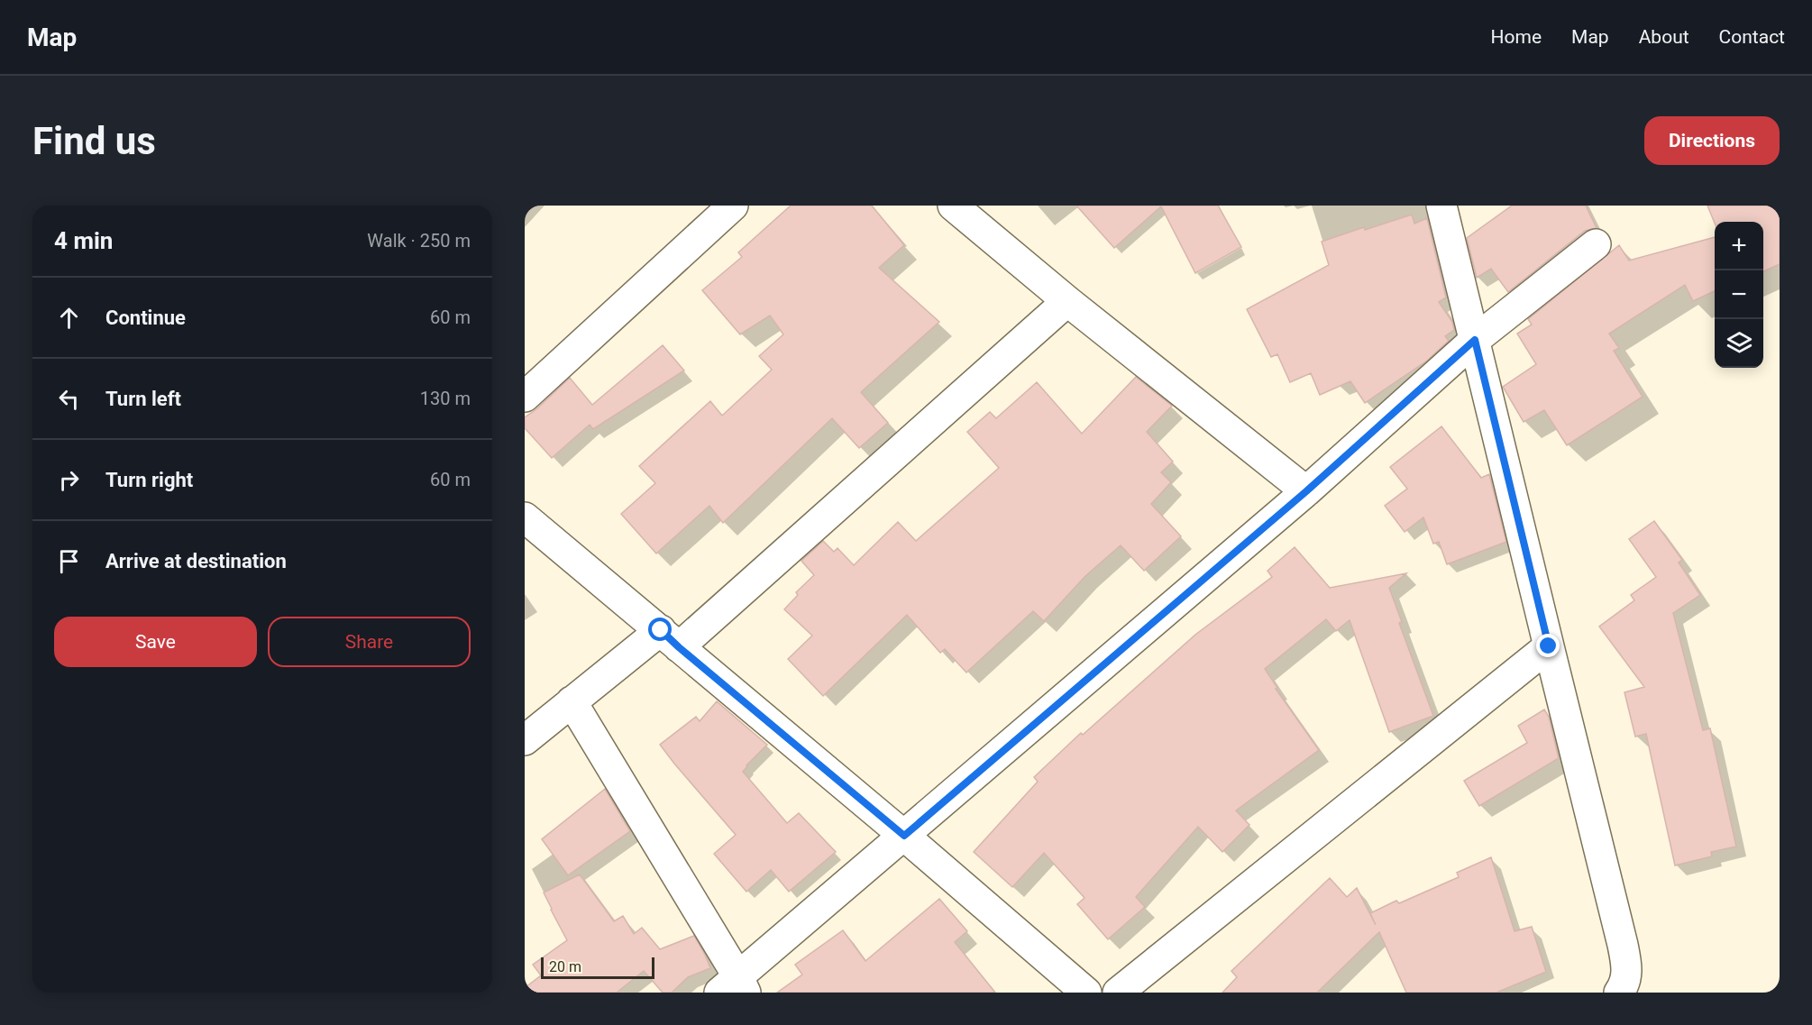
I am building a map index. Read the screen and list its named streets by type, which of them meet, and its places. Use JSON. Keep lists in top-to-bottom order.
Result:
{
  "scale_bar": "20 m",
  "page": {
    "header": "Map",
    "nav": [
      "Home",
      "Map",
      "About",
      "Contact"
    ],
    "buttons": [
      "Directions",
      ["Save", "Share"]
    ],
    "title": "Find us",
    "heading": ["4 min", "Walk · 250 m"],
    "map_buttons": ["+", "−"],
    "list": [
      ["Continue", "60 m"],
      ["Turn left", "130 m"],
      ["Turn right", "60 m"],
      "Arrive at destination"
    ],
    "scale": "20 m"
  }
}
